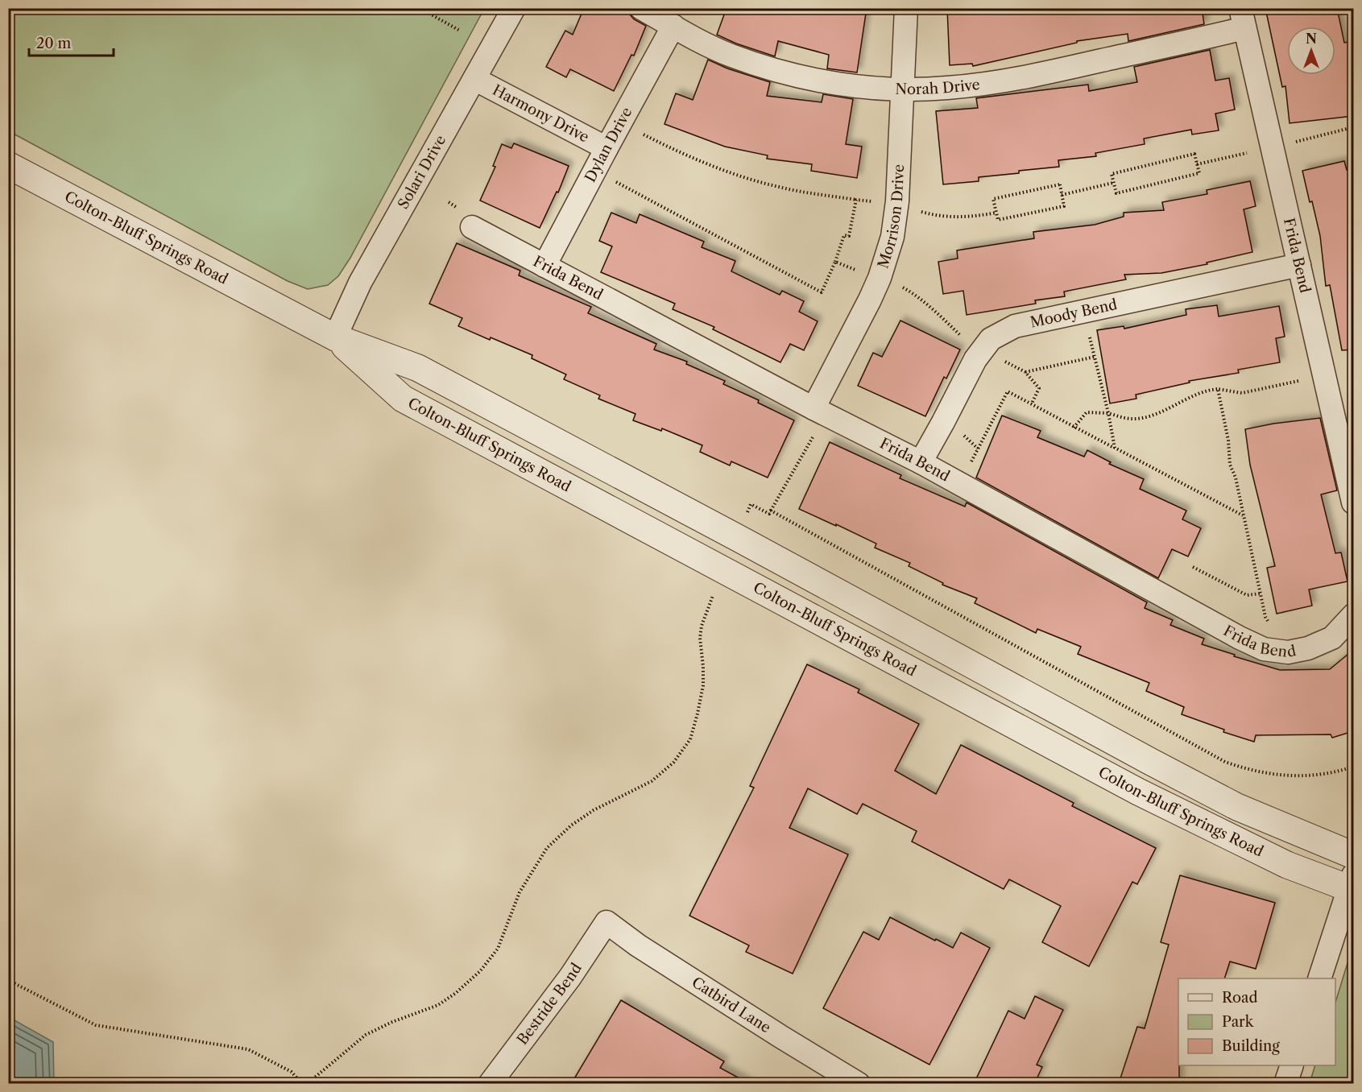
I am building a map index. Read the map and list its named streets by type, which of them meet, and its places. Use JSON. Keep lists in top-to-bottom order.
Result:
{
  "streets": {
    "street": [
      "Norah Drive",
      "Harmony Drive",
      "Dylan Drive",
      "Solari Drive",
      "Morrison Drive",
      "Colton-Bluff Springs Road",
      "Frida Bend",
      "Moody Bend",
      "Bestride Bend",
      "Catbird Lane"
    ]
  },
  "crossings": [
    ["Norah Drive", "Dylan Drive"],
    ["Norah Drive", "Morrison Drive"],
    ["Norah Drive", "Frida Bend"],
    ["Harmony Drive", "Dylan Drive"],
    ["Harmony Drive", "Solari Drive"],
    ["Dylan Drive", "Frida Bend"],
    ["Solari Drive", "Colton-Bluff Springs Road"],
    ["Morrison Drive", "Frida Bend"],
    ["Frida Bend", "Moody Bend"],
    ["Bestride Bend", "Catbird Lane"]
  ],
  "legend": ["Road", "Park", "Building"],
  "scale_bar": "20 m",
  "north": "top"
}
